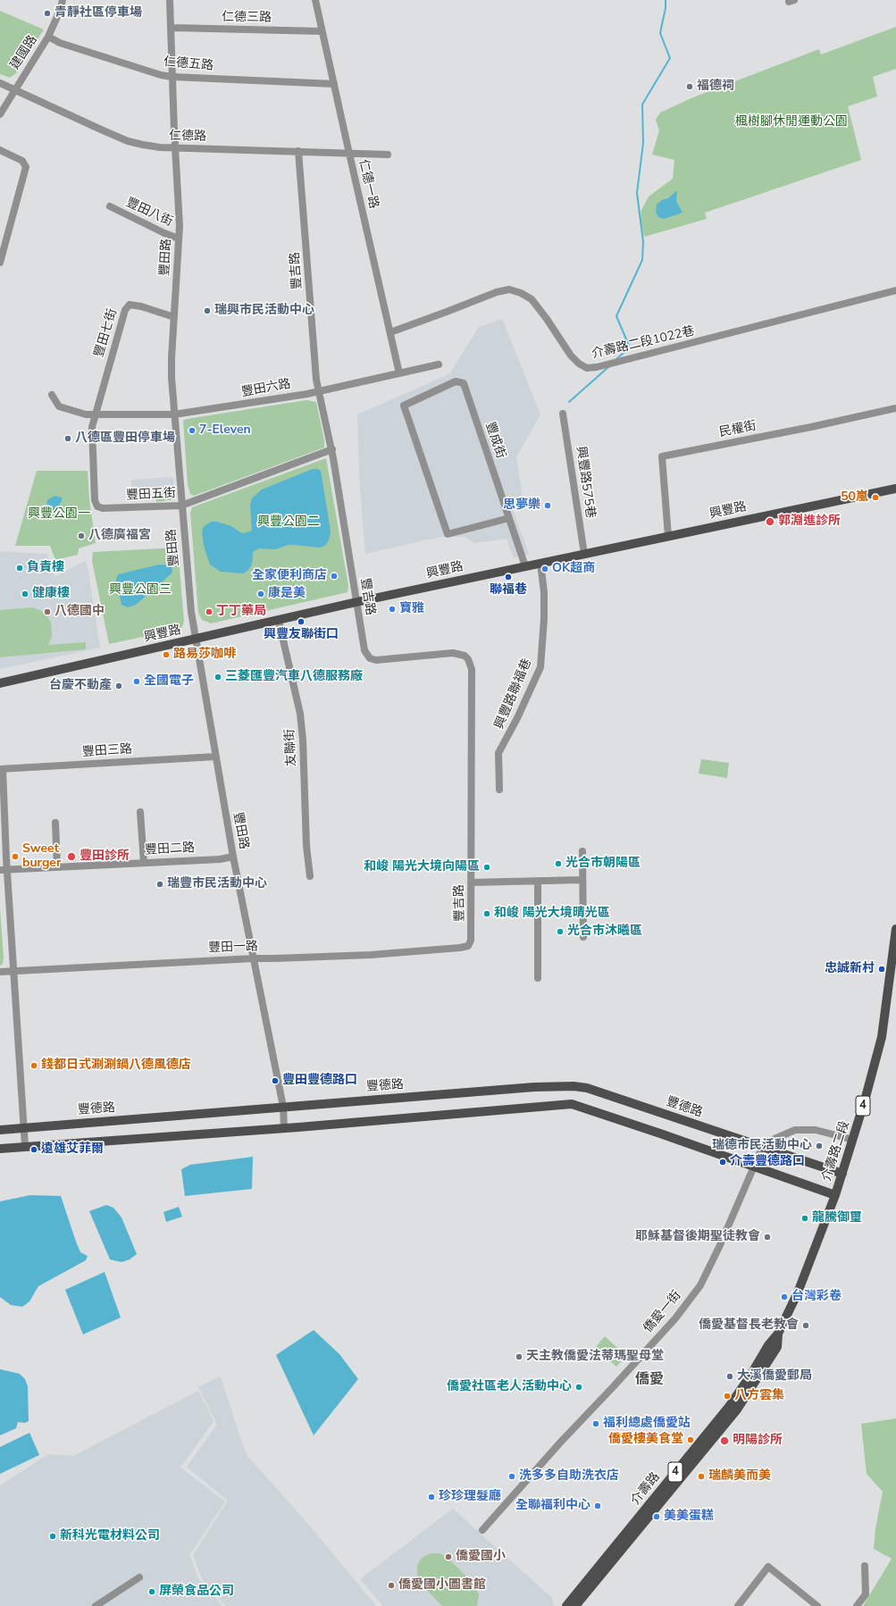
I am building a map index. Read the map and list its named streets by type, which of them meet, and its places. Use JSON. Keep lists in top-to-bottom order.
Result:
{
  "streets": {
    "main road": [
      "興豐路",
      "豐德路",
      "4",
      "介壽路二段",
      "介壽路"
    ],
    "street": [
      "仁德三路",
      "建國路",
      "仁德五路",
      "仁德路",
      "仁德一路",
      "豐田八街",
      "豐田路",
      "豐吉路",
      "豐田七街",
      "介壽路二段1022巷",
      "豐田六路",
      "民權街",
      "豐成街",
      "興豐路575巷",
      "豐田五街",
      "興豐路聯福巷",
      "友聯街",
      "豐田三路",
      "豐田二路",
      "豐田一路",
      "僑愛一街"
    ]
  },
  "crossings": [
    ["仁德三路", "仁德一路"],
    ["仁德三路", "豐田路"],
    ["建國路", "仁德五路"],
    ["建國路", "仁德路"],
    ["仁德五路", "仁德一路"],
    ["仁德五路", "豐田路"],
    ["仁德路", "仁德一路"],
    ["仁德路", "豐田路"],
    ["仁德路", "豐吉路"],
    ["仁德一路", "介壽路二段1022巷"],
    ["仁德一路", "豐田六路"],
    ["豐田八街", "豐田路"],
    ["豐田路", "豐田七街"],
    ["豐田路", "豐田六路"],
    ["豐田路", "豐田五街"],
    ["豐田路", "興豐路"],
    ["豐田路", "豐田三路"],
    ["豐田路", "豐田二路"],
    ["豐田路", "豐田一路"],
    ["豐田路", "豐德路"],
    ["豐吉路", "豐田六路"],
    ["豐吉路", "豐田五街"],
    ["豐吉路", "興豐路"],
    ["豐吉路", "豐田一路"],
    ["豐田七街", "豐田六路"],
    ["豐田七街", "豐田五街"],
    ["豐田六路", "豐田五街"],
    ["民權街", "興豐路"],
    ["豐成街", "興豐路"],
    ["興豐路575巷", "興豐路"],
    ["興豐路", "興豐路聯福巷"],
    ["興豐路", "友聯街"],
    ["豐德路", "介壽路二段"],
    ["介壽路二段", "介壽路"]
  ],
  "districts": ["僑愛"],
  "parks": [
    "楓樹腳休閒運動公園",
    "興豐公園一",
    "興豐公園二",
    "興豐公園三"
  ],
  "places": [
    "青靜社區停車場",
    "福德祠",
    "瑞興市民活動中心",
    "7-Eleven",
    "八德區豐田停車場",
    "50嵐",
    "思夢樂",
    "郭淵進診所",
    "八德廣福宮",
    "負責樓",
    "OK超商",
    "全家便利商店",
    "聯福巷",
    "健康樓",
    "康是美",
    "寶雅",
    "八德國中",
    "丁丁藥局",
    "興豐友聯街口",
    "路易莎咖啡",
    "三菱匯豐汽車八德服務廠",
    "全國電子",
    "台慶不動產",
    "Sweet burger",
    "豐田診所",
    "光合市朝陽區",
    "和峻 陽光大境向陽區",
    "瑞豐市民活動中心",
    "和峻 陽光大境晴光區",
    "光合市沐曦區",
    "忠誠新村",
    "錢都日式涮涮鍋八德風德店",
    "豐田豐德路口",
    "瑞德市民活動中心",
    "遠雄艾菲爾",
    "介壽豐德路口",
    "龍騰御璽",
    "耶穌基督後期聖徒教會",
    "台灣彩卷",
    "僑愛基督長老教會",
    "天主教僑愛法蒂瑪聖母堂",
    "大溪僑愛郵局",
    "僑愛社區老人活動中心",
    "八方雲集",
    "福利總處僑愛站",
    "僑愛樓美食堂",
    "明陽診所",
    "洗多多自助洗衣店",
    "瑞麟美而美",
    "珍珍理髮廳",
    "全聯福利中心",
    "美美蛋糕",
    "新科光電材料公司",
    "僑愛國小",
    "僑愛國小圖書館",
    "屏榮食品公司"
  ]
}
